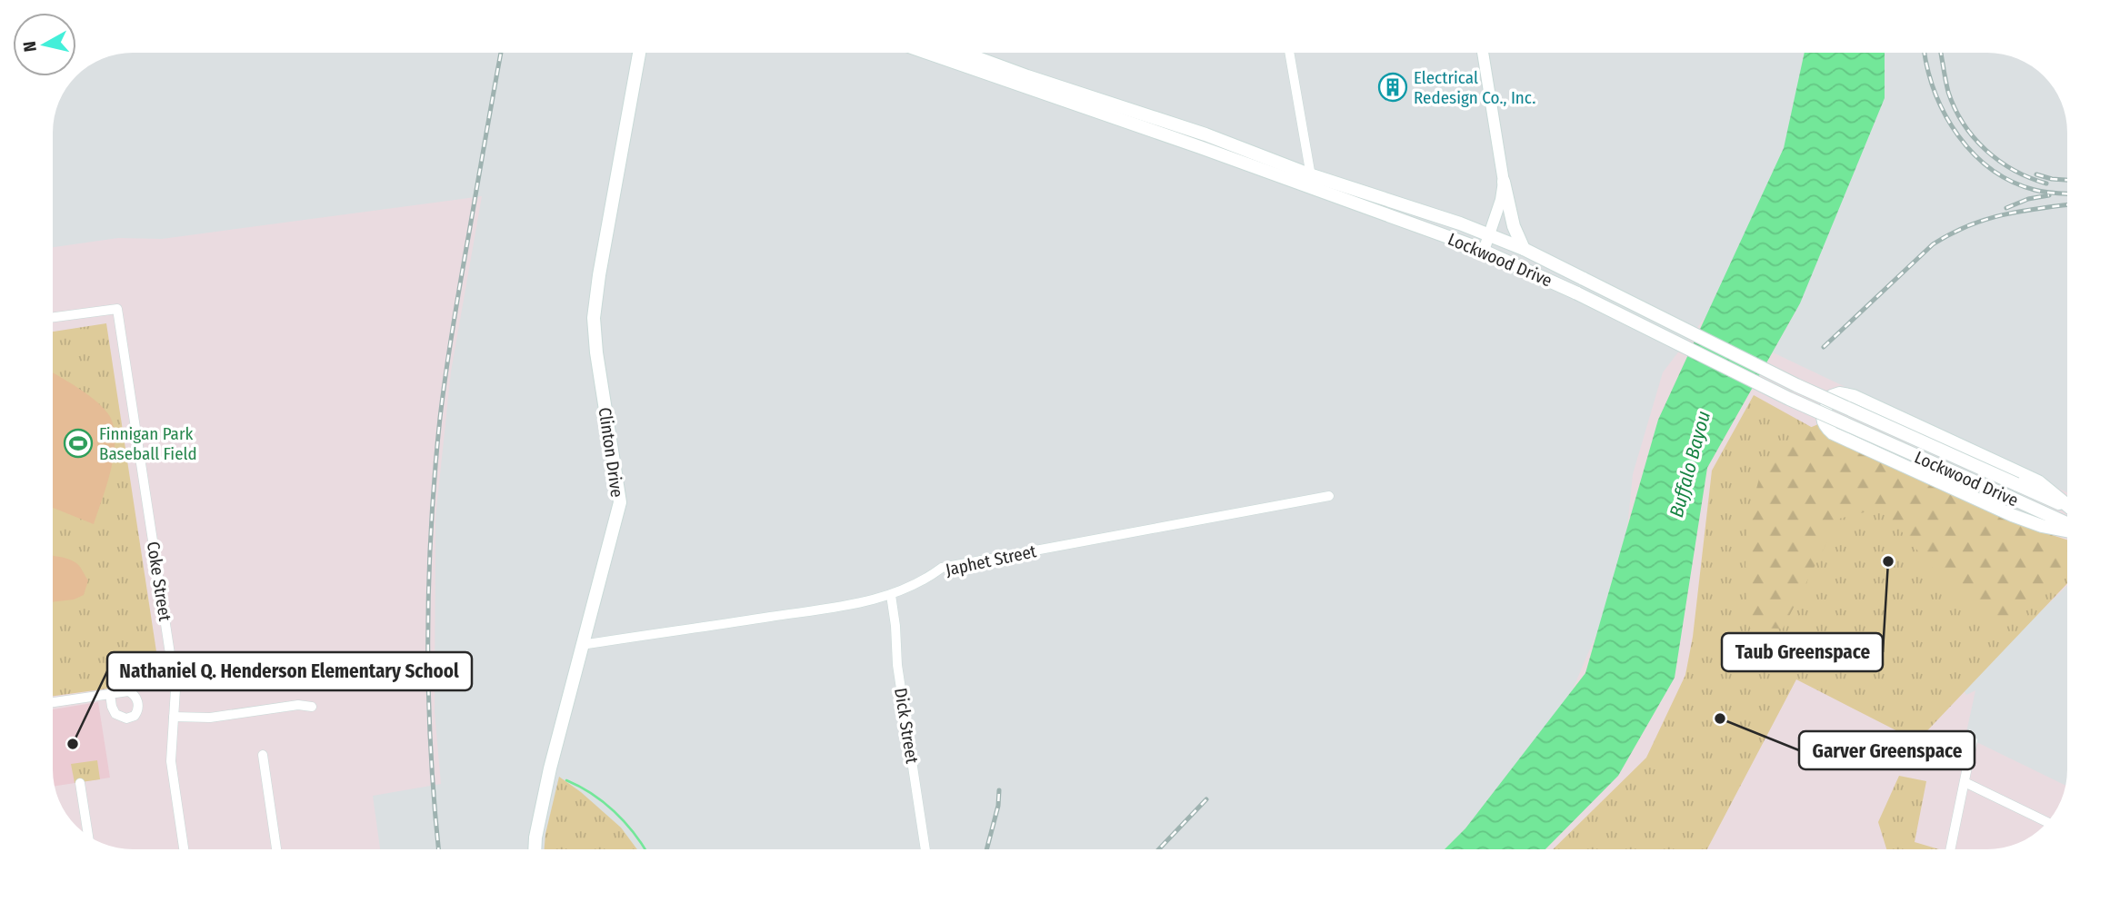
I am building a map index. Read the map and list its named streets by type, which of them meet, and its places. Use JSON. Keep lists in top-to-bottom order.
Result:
{
  "streets": {
    "main road": ["Lockwood Drive", "Clinton Drive"],
    "street": ["Japhet Street", "Coke Street", "Dick Street"]
  },
  "crossings": [
    ["Clinton Drive", "Japhet Street"],
    ["Japhet Street", "Dick Street"]
  ],
  "water": ["Buffalo Bayou"],
  "places": {
    "building": ["Electrical Redesign Co., Inc."],
    "sports": ["Finnigan Park Baseball Field"],
    "other": ["Taub Greenspace", "Garver Greenspace", "Nathaniel Q. Henderson Elementary School"]
  },
  "north": "left"
}
